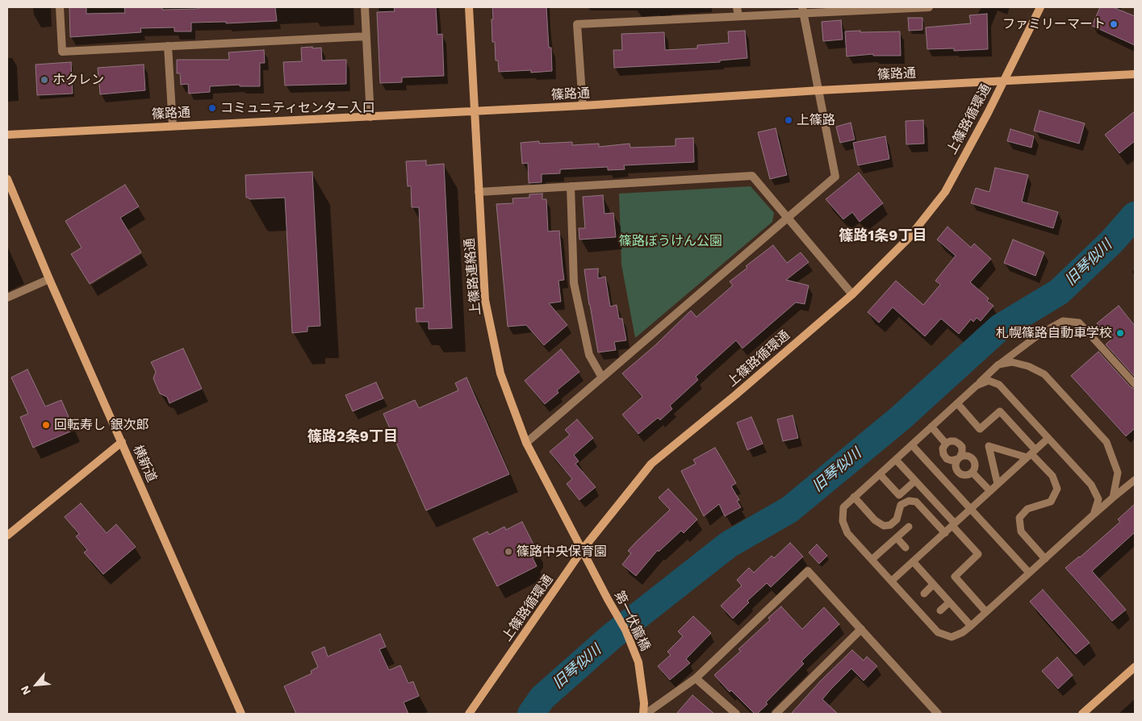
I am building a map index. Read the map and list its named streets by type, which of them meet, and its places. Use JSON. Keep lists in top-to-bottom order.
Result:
{
  "streets": {
    "main road": [
      "篠路通",
      "上篠路循環通",
      "上篠路連絡通",
      "横新道",
      "第一伏籠橋"
    ]
  },
  "crossings": [
    ["篠路通", "上篠路循環通"],
    ["篠路通", "上篠路連絡通"],
    ["上篠路循環通", "上篠路連絡通"],
    ["上篠路循環通", "第一伏籠橋"],
    ["上篠路連絡通", "第一伏籠橋"]
  ],
  "districts": ["篠路1条9丁目", "篠路2条9丁目"],
  "water": ["旧琴似川"],
  "parks": ["篠路ぼうけん公園"],
  "places": [
    "ファミリーマート",
    "ホクレン",
    "コミュニティセンター入口",
    "上篠路",
    "札幌篠路自動車学校",
    "回転寿し 銀次郎",
    "篠路中央保育園"
  ],
  "north": "bottom left"
}
